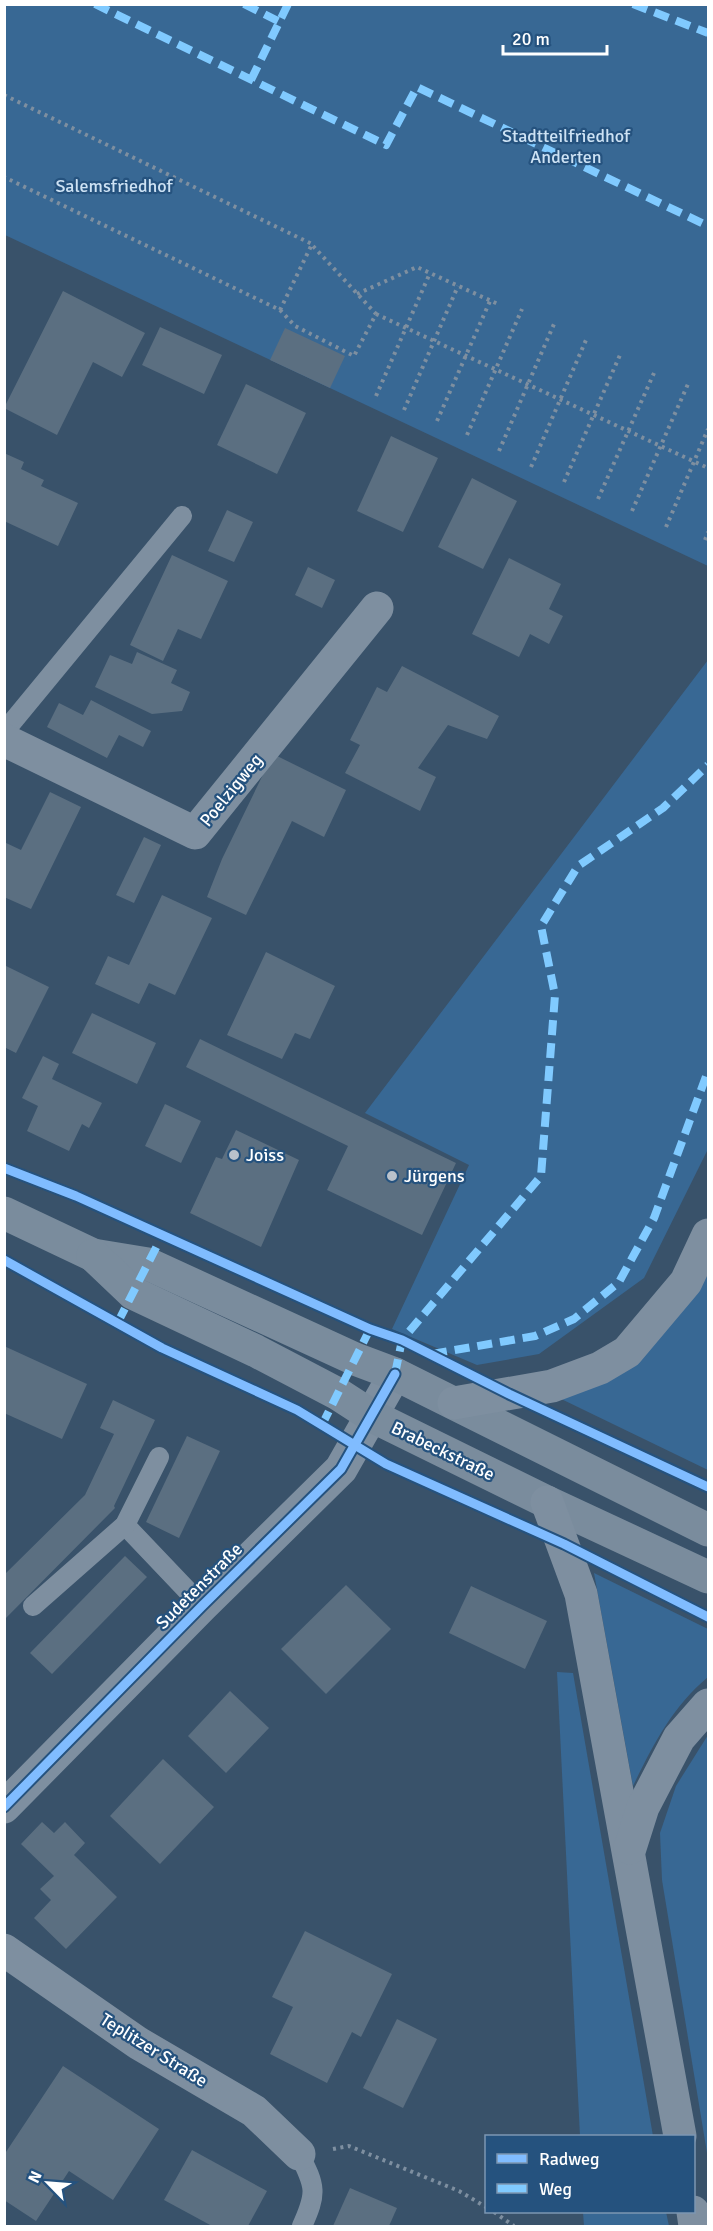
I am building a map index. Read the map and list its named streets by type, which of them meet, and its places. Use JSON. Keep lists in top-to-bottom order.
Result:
{
  "streets": {
    "main road": [
      "Poelzigweg",
      "Brabeckstraße",
      "Sudetenstraße",
      "Teplitzer Straße"
    ]
  },
  "crossings": [
    ["Brabeckstraße", "Sudetenstraße"]
  ],
  "parks": ["Stadtteilfriedhof Anderten", "Salemsfriedhof"],
  "places": ["Joiss", "Jürgens"],
  "legend": ["Radweg", "Weg"],
  "scale_bar": "20 m",
  "north": "top left"
}
